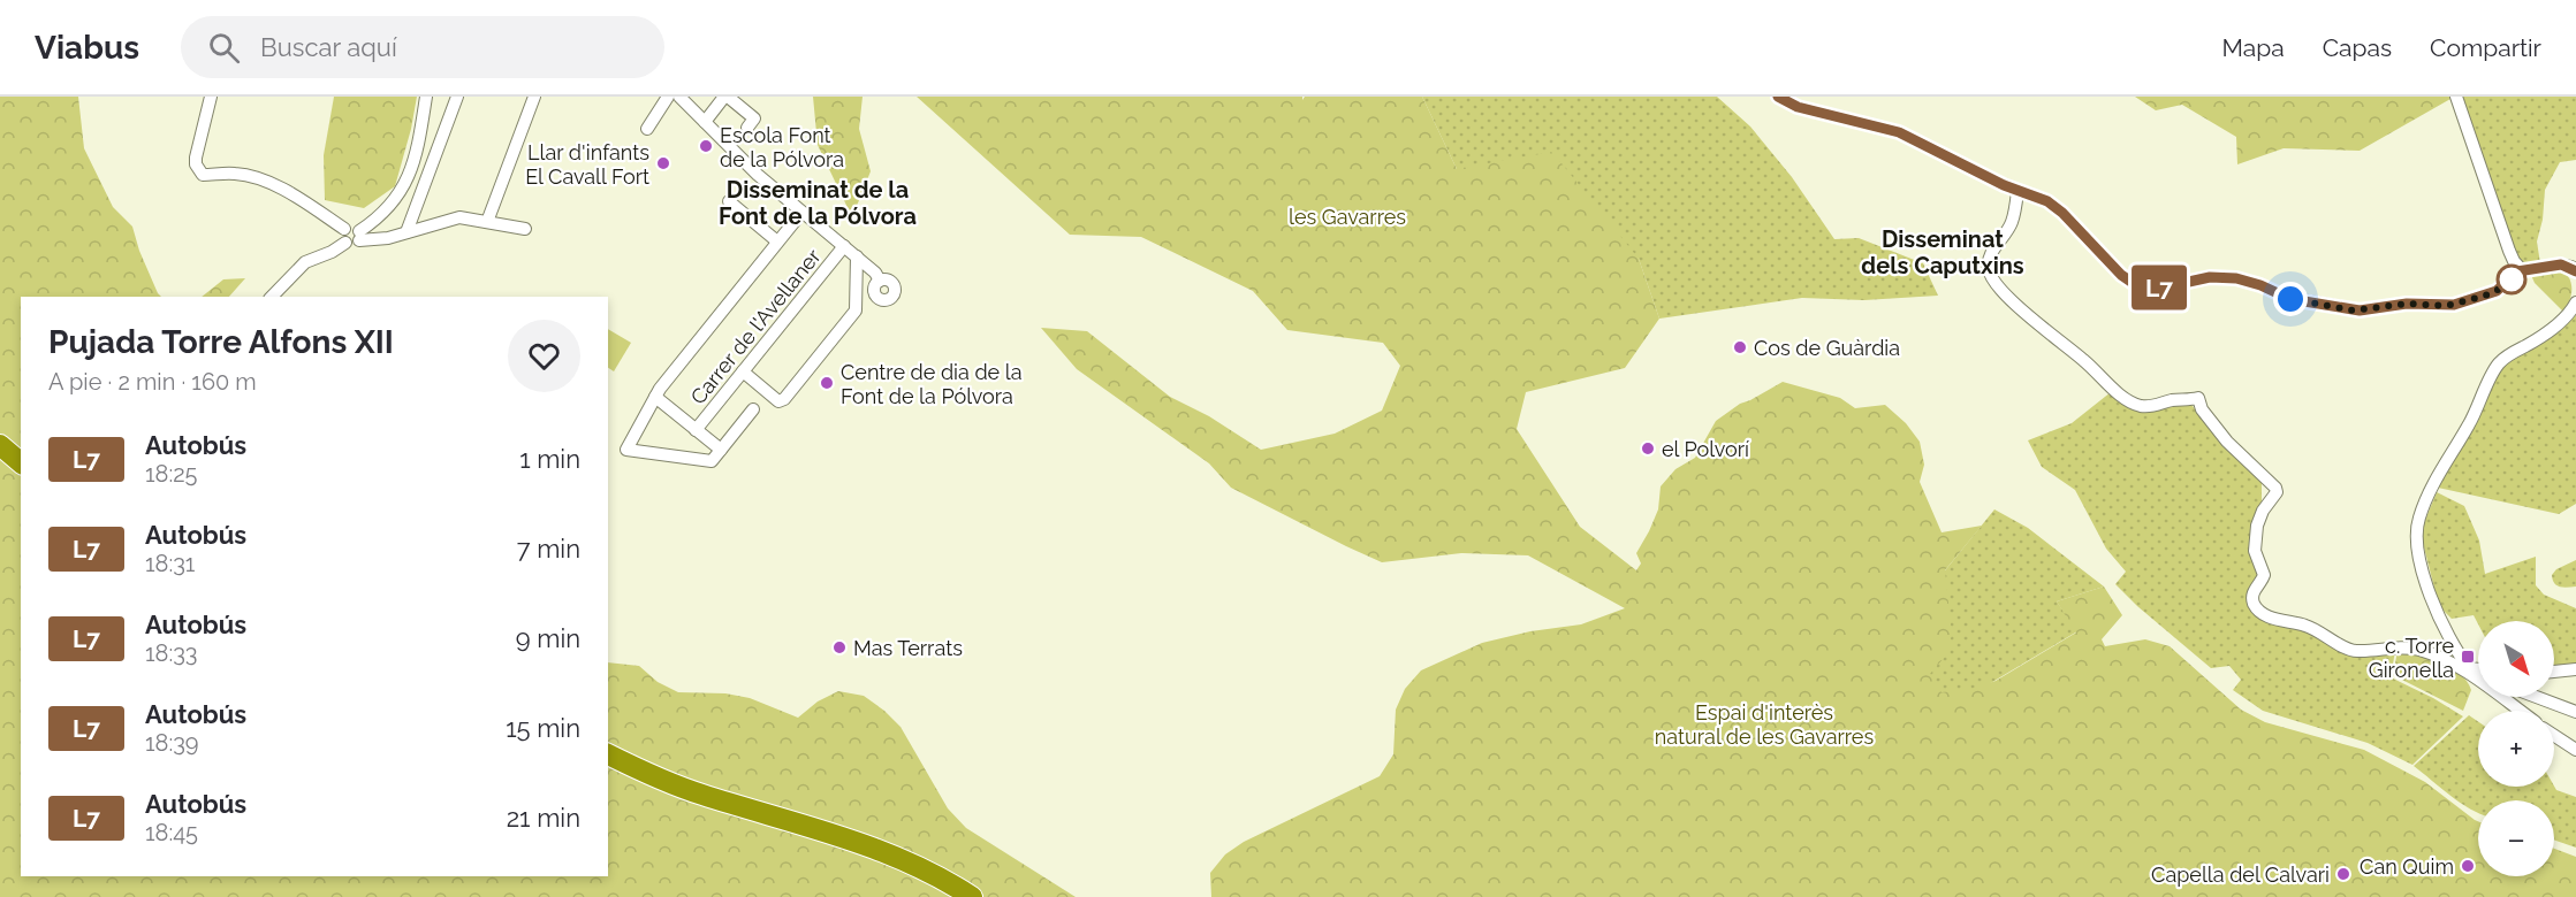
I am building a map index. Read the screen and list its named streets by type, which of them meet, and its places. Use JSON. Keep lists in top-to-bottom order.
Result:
{
  "streets": {
    "street": ["Carrer de l'Avellaner"]
  },
  "districts": ["Disseminat de la Font de la Pólvora", "Disseminat dels Caputxins"],
  "parks": ["les Gavarres", "Espai d'interès natural de les Gavarres"],
  "places": {
    "other": [
      "Escola Font de la Pólvora",
      "Llar d'infants El Cavall Fort",
      "Cos de Guàrdia",
      "Centre de dia de la Font de la Pólvora",
      "el Polvorí",
      "Mas Terrats",
      "Can Quim",
      "Capella del Calvari"
    ],
    "transit": ["c. Torre Gironella"]
  },
  "lines": ["bus line L7"],
  "north": "bottom right",
  "page": {
    "header": "Viabus",
    "search": "Buscar aquí",
    "nav": ["Mapa", "Capas", "Compartir"],
    "on_map": "L7",
    "heading": ["Pujada Torre Alfons XII", "A pie · 2 min · 160 m"],
    "list": [
      {
        "mark": "L7",
        "name": "Autobús",
        "note": "18:25",
        "value": "1 min"
      },
      {
        "mark": "L7",
        "name": "Autobús",
        "note": "18:31",
        "value": "7 min"
      },
      {
        "mark": "L7",
        "name": "Autobús",
        "note": "18:33",
        "value": "9 min"
      },
      {
        "mark": "L7",
        "name": "Autobús",
        "note": "18:39",
        "value": "15 min"
      },
      {
        "mark": "L7",
        "name": "Autobús",
        "note": "18:45",
        "value": "21 min"
      }
    ],
    "map_buttons": ["+", "−"]
  }
}
